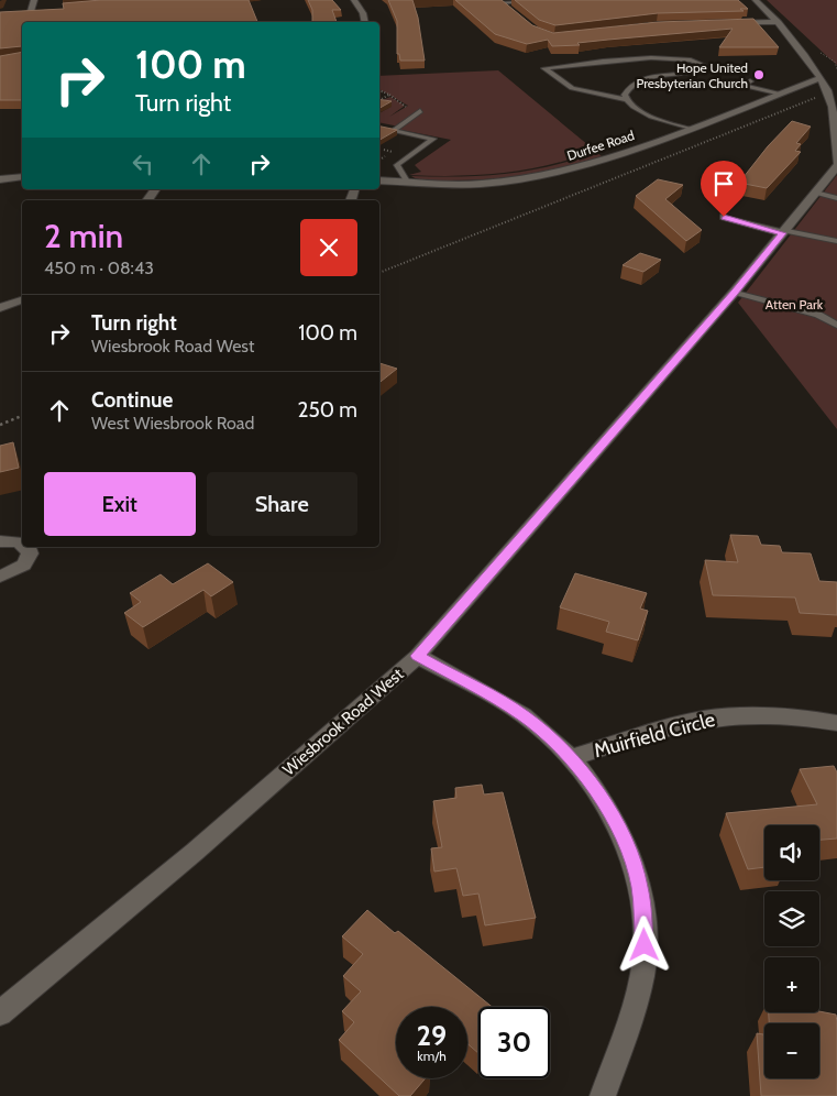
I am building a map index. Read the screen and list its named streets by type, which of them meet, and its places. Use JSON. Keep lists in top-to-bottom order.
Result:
{
  "streets": {
    "street": ["Durfee Road", "Wiesbrook Road West", "Muirfield Circle"]
  },
  "crossings": [
    ["Wiesbrook Road West", "Muirfield Circle"]
  ],
  "parks": ["Atten Park"],
  "places": ["Hope United Presbyterian Church"],
  "page": {
    "turn": ["100 m", "Turn right"],
    "heading": ["2 min", "450 m · 08:43"],
    "list": [
      {
        "name": "Turn right",
        "note": "Wiesbrook Road West",
        "value": "100 m"
      },
      {
        "name": "Continue",
        "note": "West Wiesbrook Road",
        "value": "250 m"
      }
    ],
    "buttons": ["Exit", "Share"],
    "map_buttons": ["+", "−"],
    "speed": "29 km/h",
    "limit": "30"
  }
}
